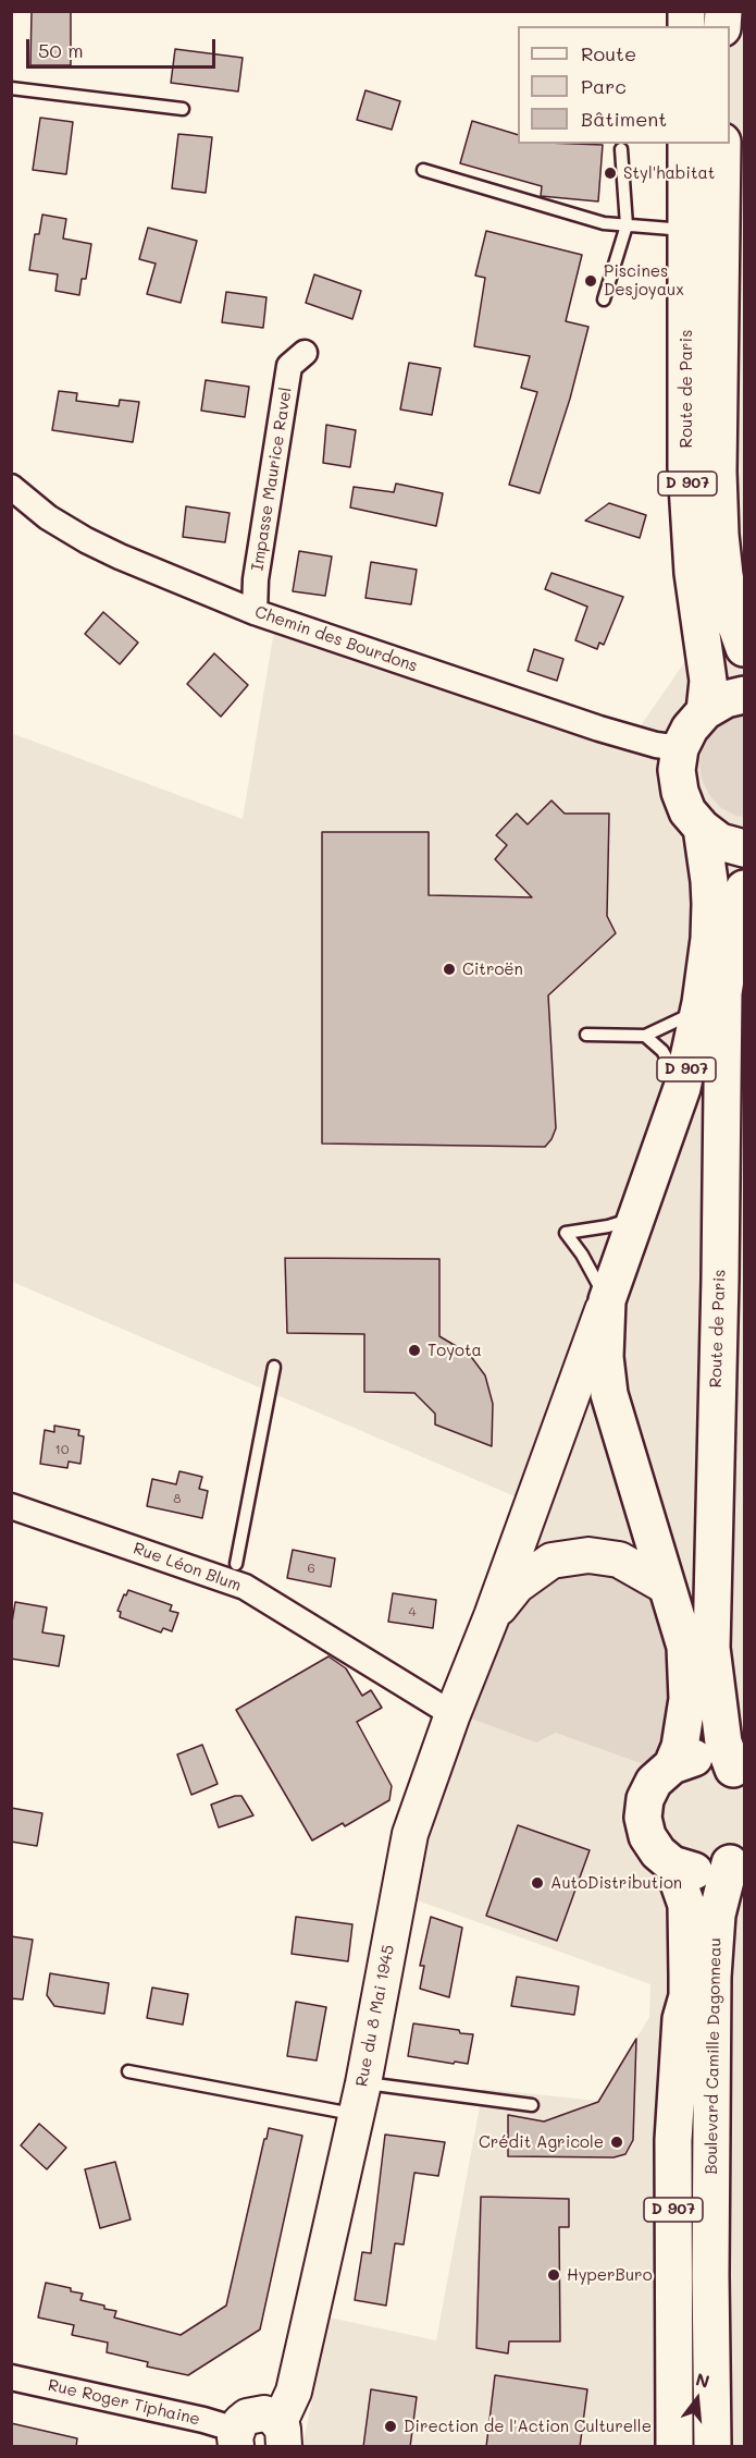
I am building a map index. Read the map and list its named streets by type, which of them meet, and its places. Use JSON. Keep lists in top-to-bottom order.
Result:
{
  "streets": {
    "main road": ["Route de Paris", "D 907", "Boulevard Camille Dagonneau"],
    "street": [
      "Impasse Maurice Ravel",
      "Chemin des Bourdons",
      "Rue Léon Blum",
      "Rue du 8 Mai 1945",
      "Rue Roger Tiphaine"
    ]
  },
  "crossings": [
    ["Impasse Maurice Ravel", "Chemin des Bourdons"],
    ["Rue Léon Blum", "Rue du 8 Mai 1945"]
  ],
  "places": [
    "Styl'habitat",
    "Piscines Desjoyaux",
    "Citroën",
    "Toyota",
    "AutoDistribution",
    "Crédit Agricole",
    "HyperBuro",
    "Direction de l'Action Culturelle"
  ],
  "house_numbers": [
    "10",
    "8",
    "6",
    "4"
  ],
  "legend": ["Route", "Parc", "Bâtiment"],
  "scale_bar": "50 m",
  "north": "top"
}
